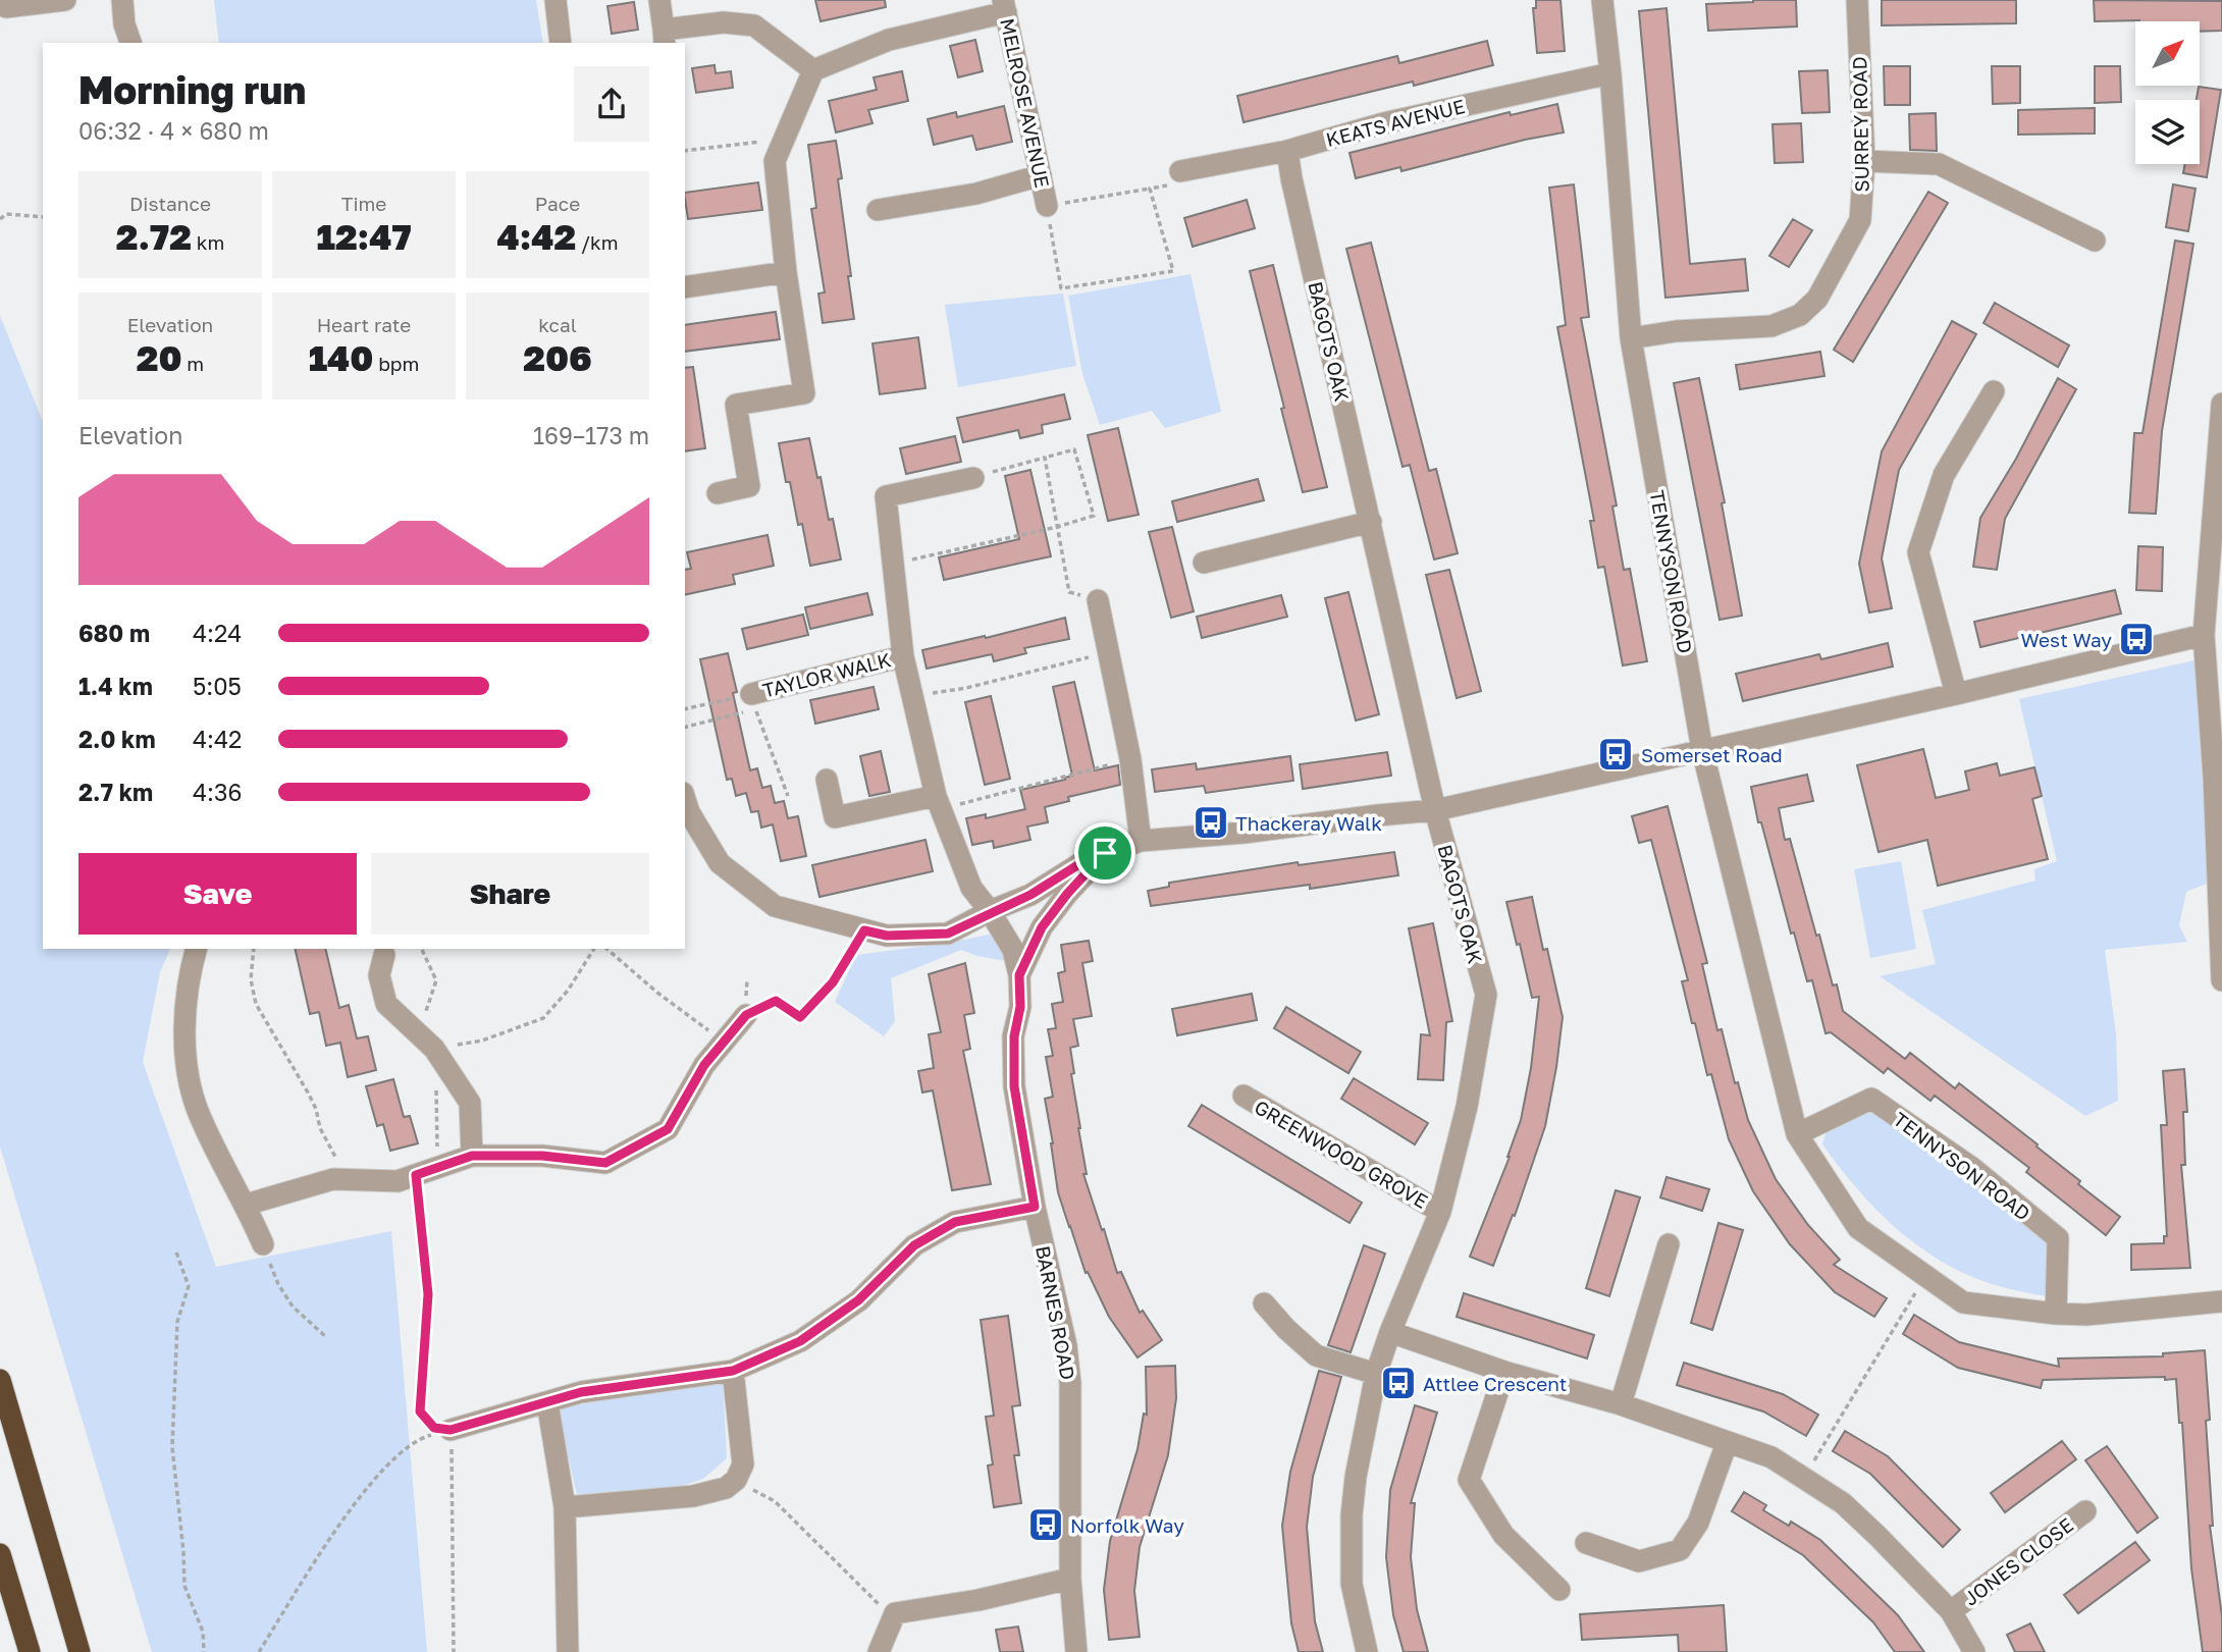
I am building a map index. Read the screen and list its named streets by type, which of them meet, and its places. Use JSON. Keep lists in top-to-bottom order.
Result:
{
  "streets": {
    "street": [
      "MELROSE AVENUE",
      "KEATS AVENUE",
      "SURREY ROAD",
      "BAGOTS OAK",
      "TENNYSON ROAD",
      "TAYLOR WALK",
      "GREENWOOD GROVE",
      "BARNES ROAD",
      "JONES CLOSE"
    ]
  },
  "crossings": [
    ["KEATS AVENUE", "BAGOTS OAK"],
    ["KEATS AVENUE", "TENNYSON ROAD"],
    ["SURREY ROAD", "TENNYSON ROAD"],
    ["BAGOTS OAK", "GREENWOOD GROVE"],
    ["TAYLOR WALK", "BARNES ROAD"]
  ],
  "places": {
    "bus stop": [
      "West Way",
      "Somerset Road",
      "Thackeray Walk",
      "Attlee Crescent",
      "Norfolk Way"
    ]
  },
  "north": "top right",
  "page": {
    "heading": ["Morning run", "06:32 · 4 × 680 m"],
    "stats": [
      ["Distance", "2.72 km"],
      ["Time", "12:47"],
      ["Pace", "4:42 /km"],
      ["Elevation", "20 m"],
      ["Heart rate", "140 bpm"],
      ["kcal", "206"]
    ],
    "chart": ["Elevation", "169–173 m"],
    "list": [
      {
        "name": "680 m",
        "note": "4:24"
      },
      {
        "name": "1.4 km",
        "note": "5:05"
      },
      {
        "name": "2.0 km",
        "note": "4:42"
      },
      {
        "name": "2.7 km",
        "note": "4:36"
      }
    ],
    "buttons": ["Save", "Share"]
  }
}
